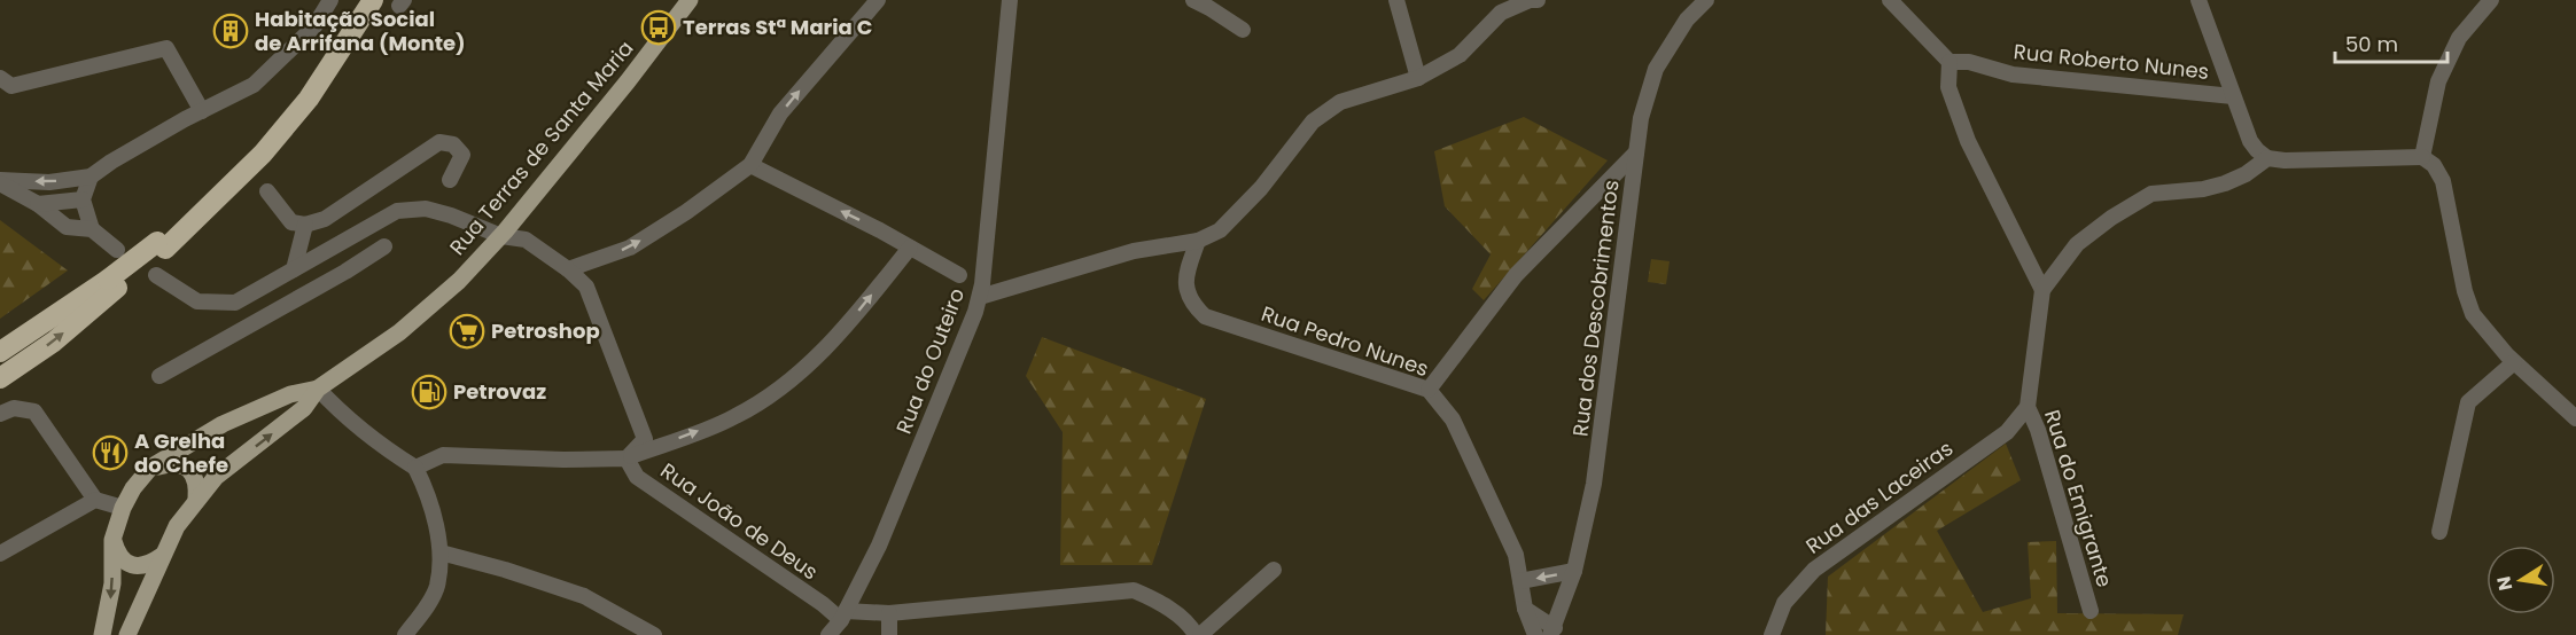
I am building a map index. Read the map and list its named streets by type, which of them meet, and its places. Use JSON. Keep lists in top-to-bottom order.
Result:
{
  "streets": {
    "main road": ["Rua Terras de Santa Maria"],
    "street": [
      "Rua Roberto Nunes",
      "Rua dos Descobrimentos",
      "Rua Pedro Nunes",
      "Rua do Outeiro",
      "Rua das Laceiras",
      "Rua do Emigrante",
      "Rua João de Deus"
    ]
  },
  "crossings": [
    ["Rua do Outeiro", "Rua João de Deus"],
    ["Rua das Laceiras", "Rua do Emigrante"]
  ],
  "places": {
    "bus stop": ["Terras Stª Maria C"],
    "building": ["Habitação Social de Arrifana (Monte)"],
    "supermarket": ["Petroshop"],
    "fuel station": ["Petrovaz"],
    "restaurant": ["A Grelha do Chefe"]
  },
  "scale_bar": "50 m",
  "north": "left"
}
